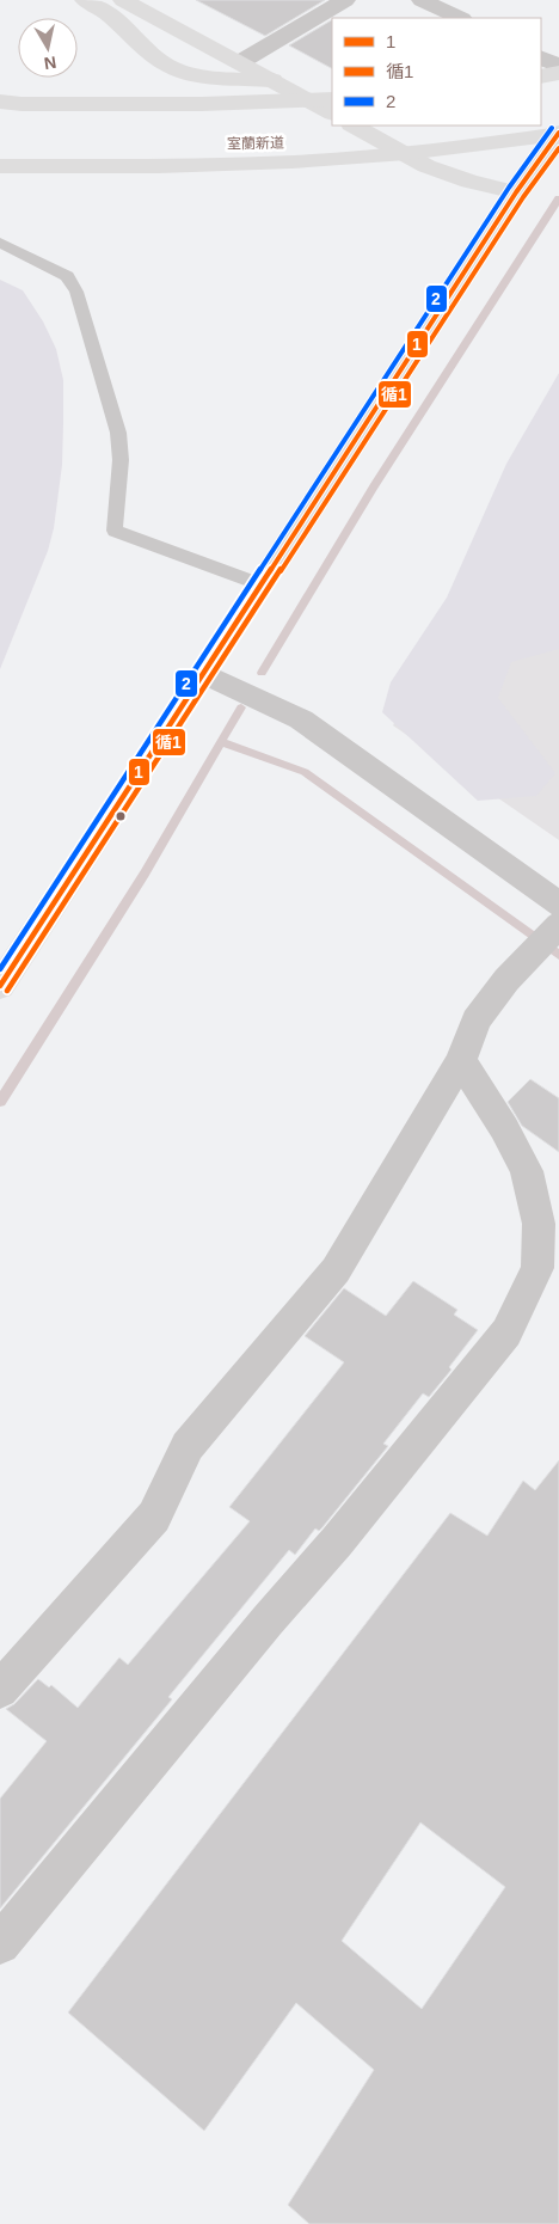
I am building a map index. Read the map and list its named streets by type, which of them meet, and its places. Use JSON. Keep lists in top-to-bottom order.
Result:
{
  "streets": {
    "main road": ["室蘭新道"]
  },
  "lines": ["transit line 2", "transit line 1", "transit line 循1"],
  "legend": ["1", "循1", "2"],
  "north": "bottom"
}
